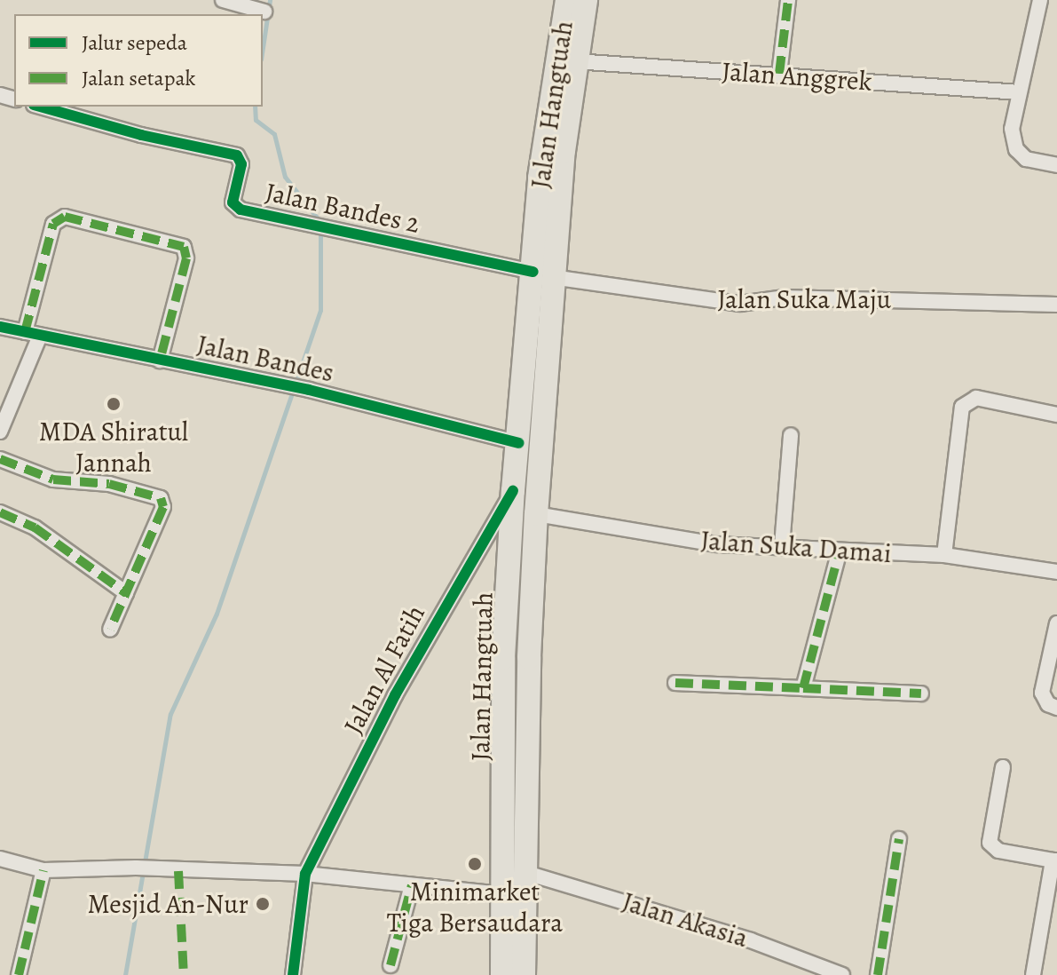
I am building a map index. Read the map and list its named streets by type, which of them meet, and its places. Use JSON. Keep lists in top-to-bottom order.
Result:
{
  "streets": {
    "highway": ["Jalan Hangtuah"],
    "street": [
      "Jalan Anggrek",
      "Jalan Bandes 2",
      "Jalan Suka Maju",
      "Jalan Bandes",
      "Jalan Suka Damai",
      "Jalan Al Fatih",
      "Jalan Akasia"
    ]
  },
  "crossings": [
    ["Jalan Anggrek", "Jalan Hangtuah"],
    ["Jalan Hangtuah", "Jalan Bandes 2"],
    ["Jalan Hangtuah", "Jalan Suka Maju"],
    ["Jalan Hangtuah", "Jalan Bandes"],
    ["Jalan Hangtuah", "Jalan Suka Damai"],
    ["Jalan Hangtuah", "Jalan Al Fatih"],
    ["Jalan Hangtuah", "Jalan Akasia"],
    ["Jalan Bandes 2", "Jalan Suka Maju"]
  ],
  "places": ["MDA Shiratul Jannah", "Minimarket Tiga Bersaudara", "Mesjid An-Nur"],
  "legend": ["Jalur sepeda", "Jalan setapak"]
}
